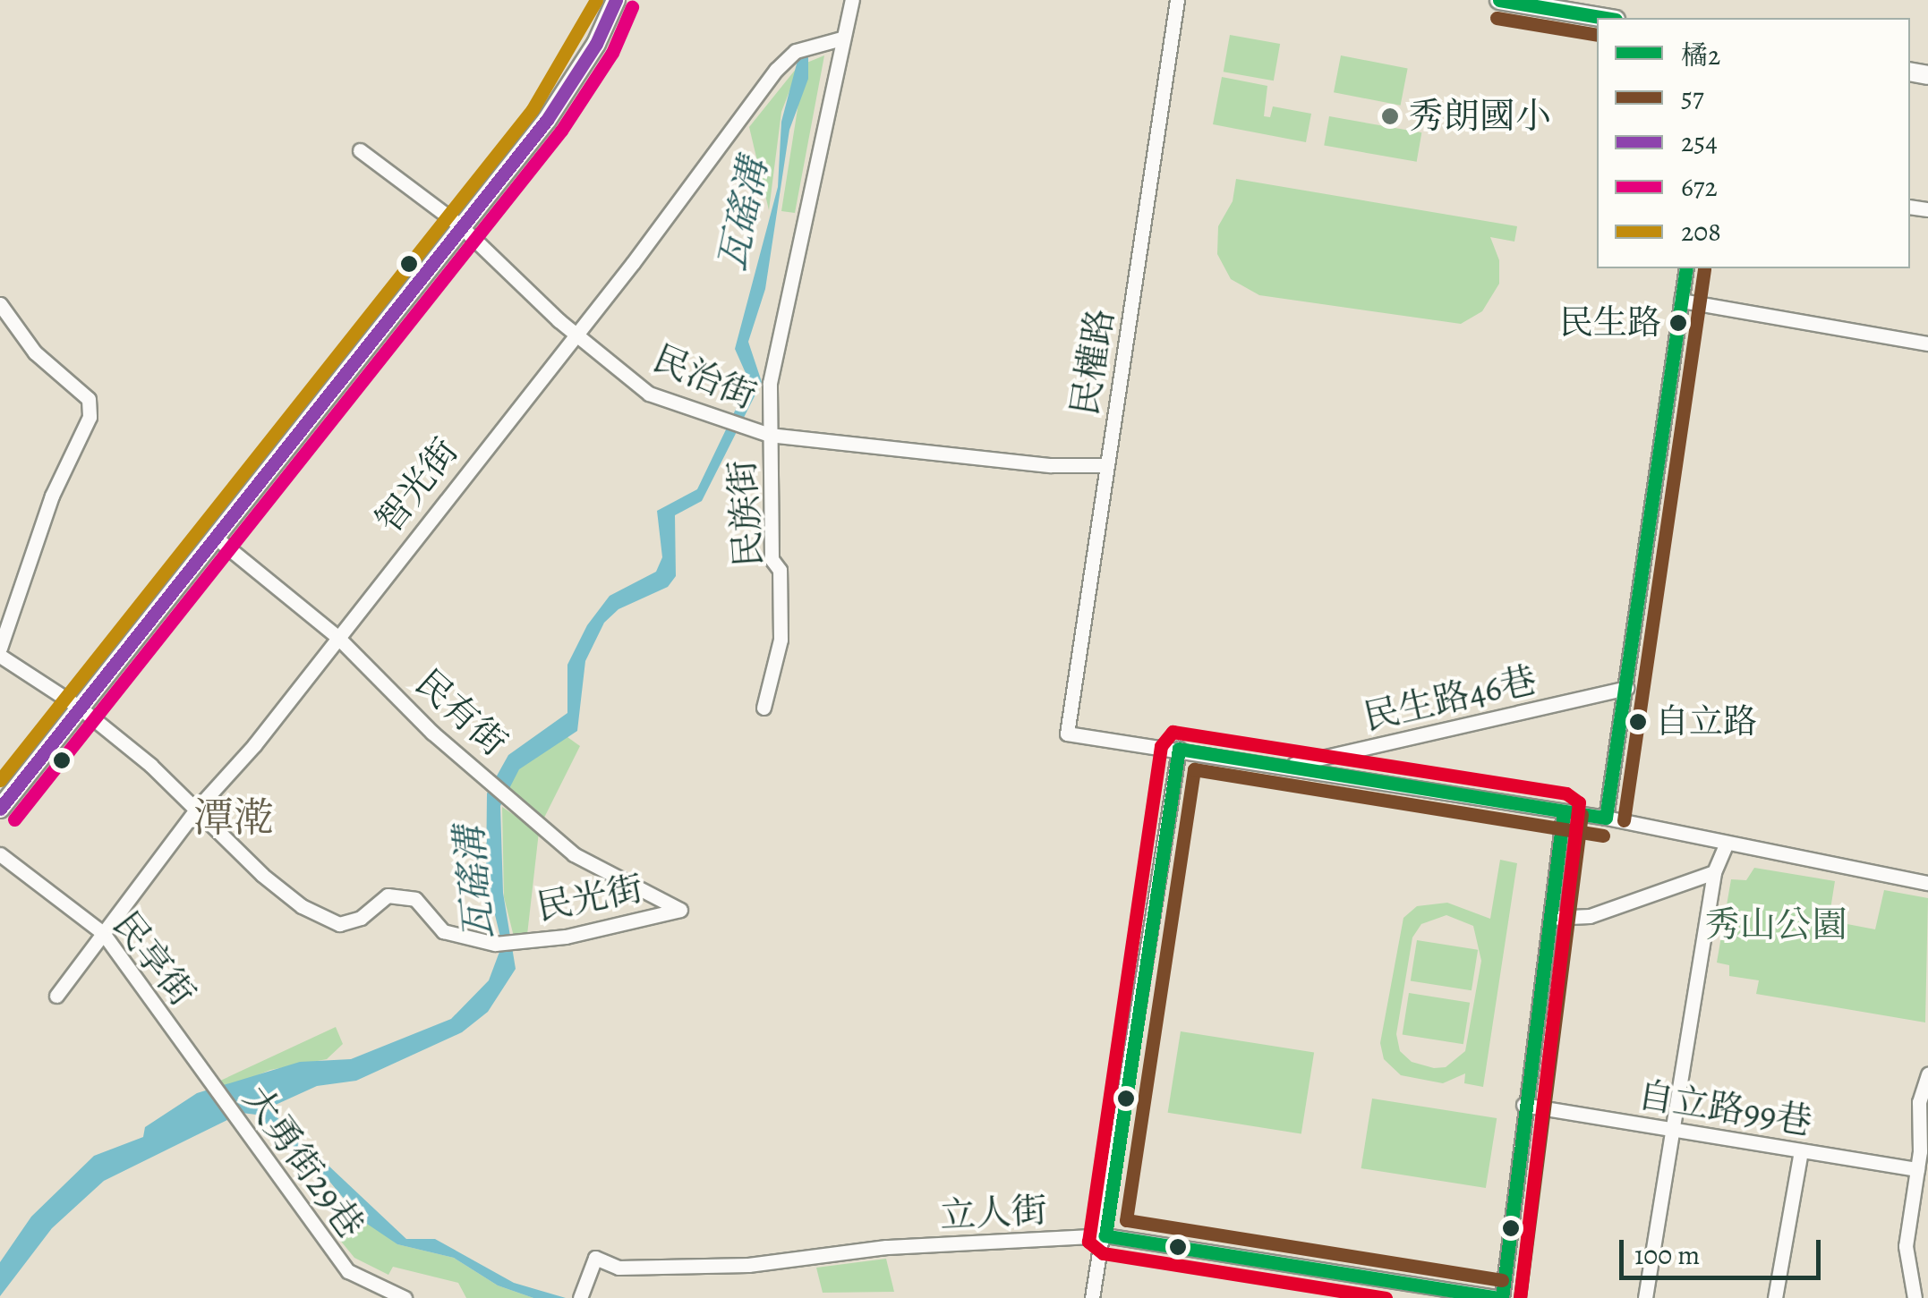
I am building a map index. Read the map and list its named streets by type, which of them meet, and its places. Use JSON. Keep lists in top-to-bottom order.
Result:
{
  "streets": {
    "street": [
      "民權路",
      "民治街",
      "智光街",
      "民族街",
      "民生路46巷",
      "民有街",
      "民光街",
      "民享街",
      "自立路99巷",
      "大勇街29巷",
      "立人街"
    ]
  },
  "crossings": [
    ["民權路", "民治街"],
    ["民治街", "智光街"],
    ["民治街", "民族街"],
    ["智光街", "民族街"],
    ["智光街", "民有街"],
    ["智光街", "民光街"],
    ["智光街", "民享街"],
    ["民有街", "民光街"],
    ["民享街", "大勇街29巷"]
  ],
  "districts": ["潭漧"],
  "water": ["瓦磘溝"],
  "parks": ["秀山公園"],
  "places": ["秀朗國小", "民生路", "自立路"],
  "lines": [
    "transit line 橘2",
    "transit line 254",
    "transit line 208",
    "transit line 672",
    "transit line 57"
  ],
  "legend": [
    "橘2",
    "57",
    "254",
    "672",
    "208"
  ],
  "scale_bar": "100 m"
}
